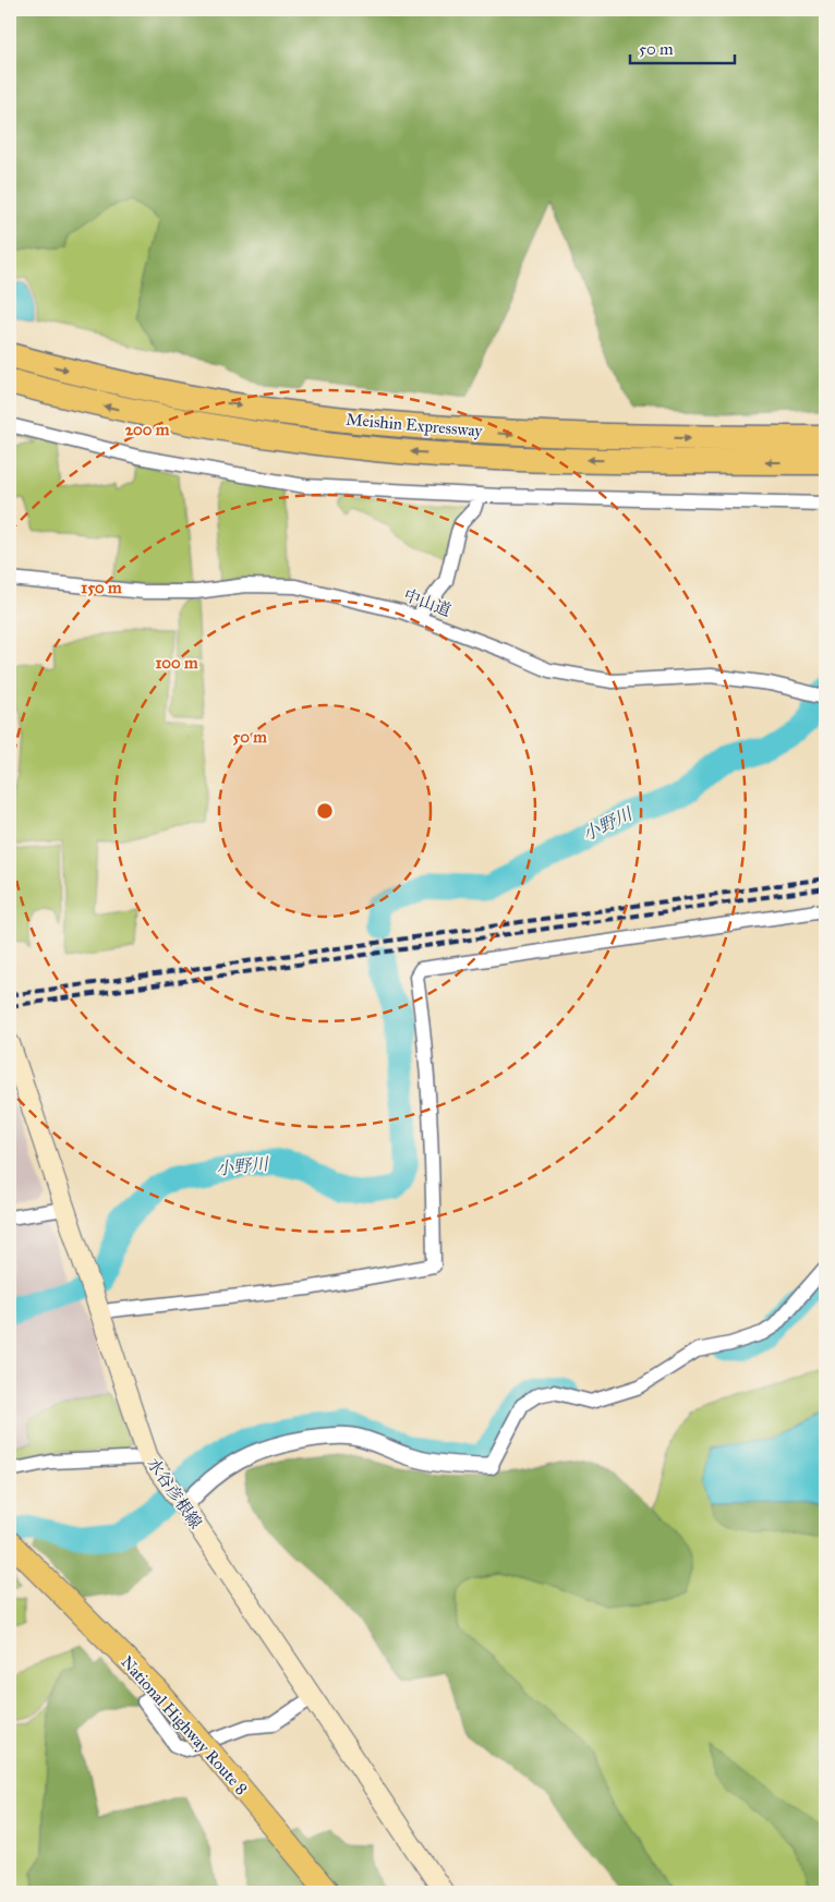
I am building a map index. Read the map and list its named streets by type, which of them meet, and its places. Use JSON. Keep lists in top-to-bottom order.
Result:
{
  "streets": {
    "highway": ["Meishin Expressway", "National Highway Route 8"],
    "main road": ["水谷彦根線"],
    "street": ["中山道"]
  },
  "water": ["小野川"],
  "scale_bar": "50 m",
  "rings": [
    "200 m",
    "150 m",
    "100 m",
    "50 m"
  ]
}
